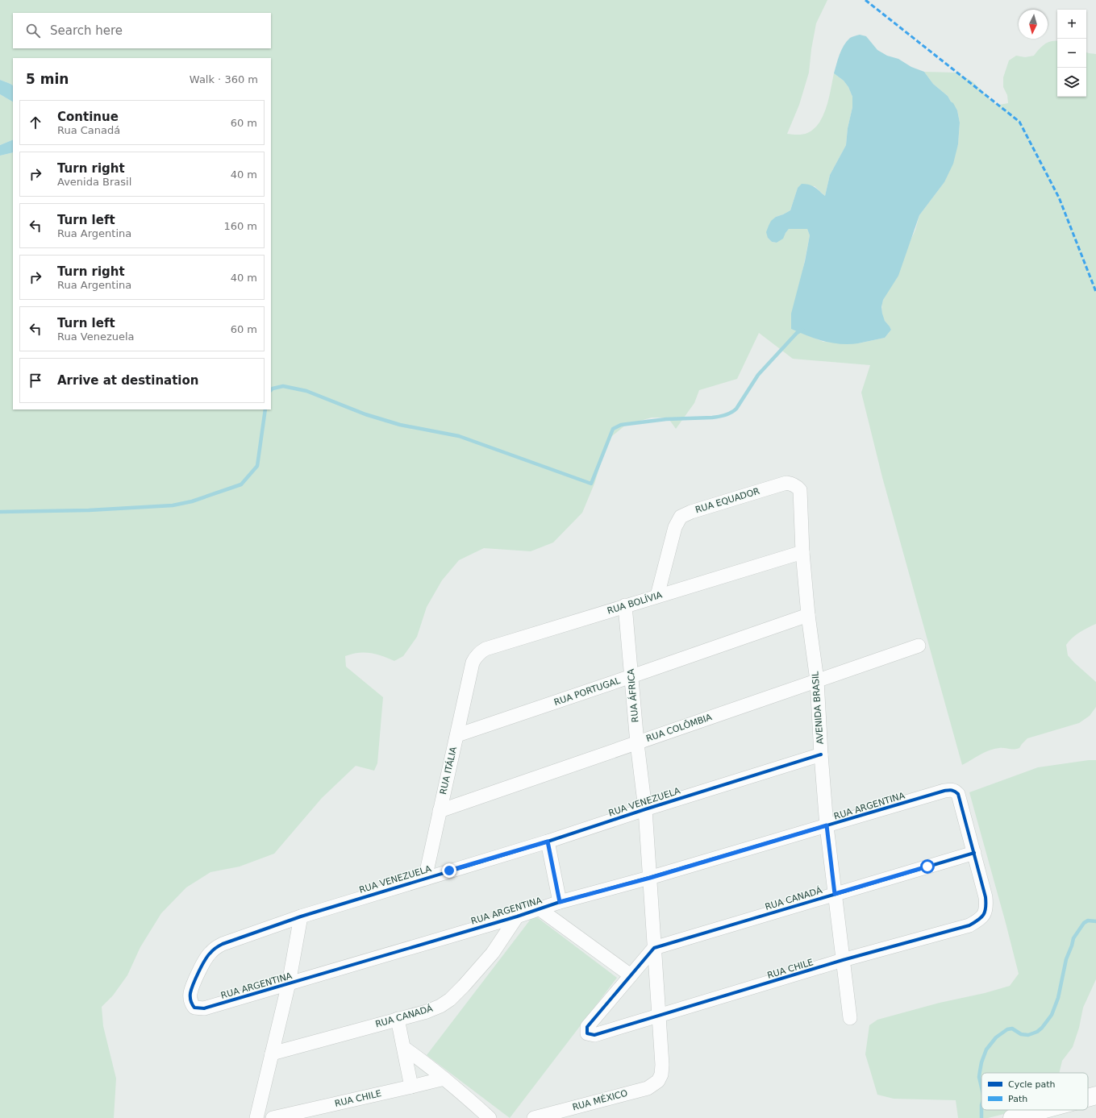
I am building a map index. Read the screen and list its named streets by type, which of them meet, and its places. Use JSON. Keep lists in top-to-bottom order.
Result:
{
  "streets": {
    "street": [
      "RUA EQUADOR",
      "RUA BOLÍVIA",
      "RUA PORTUGAL",
      "RUA ÁFRICA",
      "AVENIDA BRASIL",
      "RUA COLÔMBIA",
      "RUA ITÁLIA",
      "RUA VENEZUELA",
      "RUA ARGENTINA",
      "RUA CANADÁ",
      "RUA CHILE",
      "RUA MÉXICO"
    ]
  },
  "crossings": [
    ["RUA EQUADOR", "RUA BOLÍVIA"],
    ["RUA EQUADOR", "AVENIDA BRASIL"],
    ["RUA BOLÍVIA", "RUA ÁFRICA"],
    ["RUA BOLÍVIA", "AVENIDA BRASIL"],
    ["RUA BOLÍVIA", "RUA ITÁLIA"],
    ["RUA PORTUGAL", "RUA ÁFRICA"],
    ["RUA PORTUGAL", "AVENIDA BRASIL"],
    ["RUA PORTUGAL", "RUA ITÁLIA"],
    ["RUA ÁFRICA", "RUA COLÔMBIA"],
    ["RUA ÁFRICA", "RUA VENEZUELA"],
    ["RUA ÁFRICA", "RUA ARGENTINA"],
    ["RUA ÁFRICA", "RUA CANADÁ"],
    ["RUA ÁFRICA", "RUA CHILE"],
    ["RUA ÁFRICA", "RUA MÉXICO"],
    ["AVENIDA BRASIL", "RUA COLÔMBIA"],
    ["AVENIDA BRASIL", "RUA VENEZUELA"],
    ["AVENIDA BRASIL", "RUA ARGENTINA"],
    ["AVENIDA BRASIL", "RUA CANADÁ"],
    ["AVENIDA BRASIL", "RUA CHILE"],
    ["RUA COLÔMBIA", "RUA ITÁLIA"],
    ["RUA ITÁLIA", "RUA VENEZUELA"],
    ["RUA VENEZUELA", "RUA ARGENTINA"],
    ["RUA ARGENTINA", "RUA CANADÁ"],
    ["RUA ARGENTINA", "RUA CHILE"],
    ["RUA CANADÁ", "RUA CHILE"]
  ],
  "legend": ["Cycle path", "Path"],
  "north": "bottom",
  "page": {
    "map_buttons": ["+", "−"],
    "search": "Search here",
    "heading": ["5 min", "Walk · 360 m"],
    "list": [
      ["Continue", "Rua Canadá", "60 m"],
      ["Turn right", "Avenida Brasil", "40 m"],
      ["Turn left", "Rua Argentina", "160 m"],
      ["Turn right", "Rua Argentina", "40 m"],
      ["Turn left", "Rua Venezuela", "60 m"],
      "Arrive at destination"
    ]
  }
}
